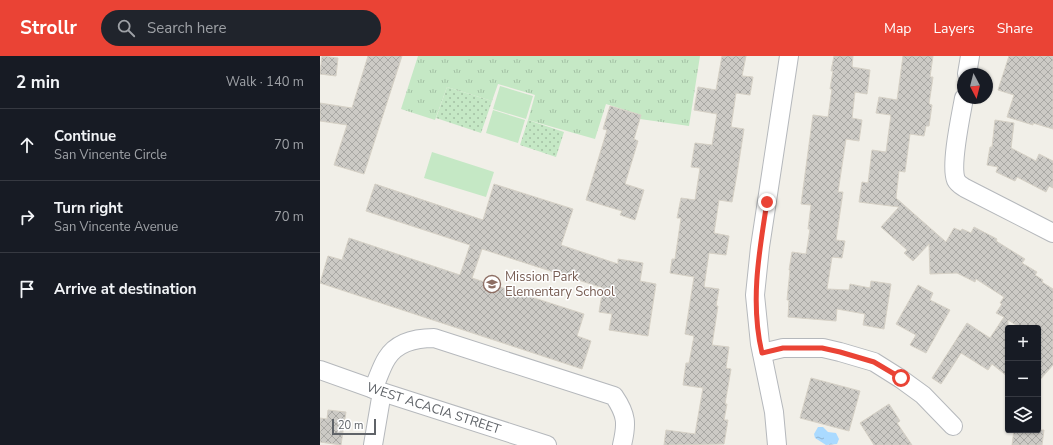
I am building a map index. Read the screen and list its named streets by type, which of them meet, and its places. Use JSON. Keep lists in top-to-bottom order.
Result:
{
  "streets": {
    "street": ["WEST ACACIA STREET"]
  },
  "places": {
    "school or university": ["Mission Park Elementary School"]
  },
  "scale_bar": "20 m",
  "north": "bottom",
  "page": {
    "header": "Strollr",
    "search": "Search here",
    "nav": ["Map", "Layers", "Share"],
    "heading": ["2 min", "Walk · 140 m"],
    "list": [
      ["Continue", "San Vincente Circle", "70 m"],
      ["Turn right", "San Vincente Avenue", "70 m"],
      "Arrive at destination"
    ],
    "map_buttons": ["+", "−"],
    "scale": "20 m"
  }
}
